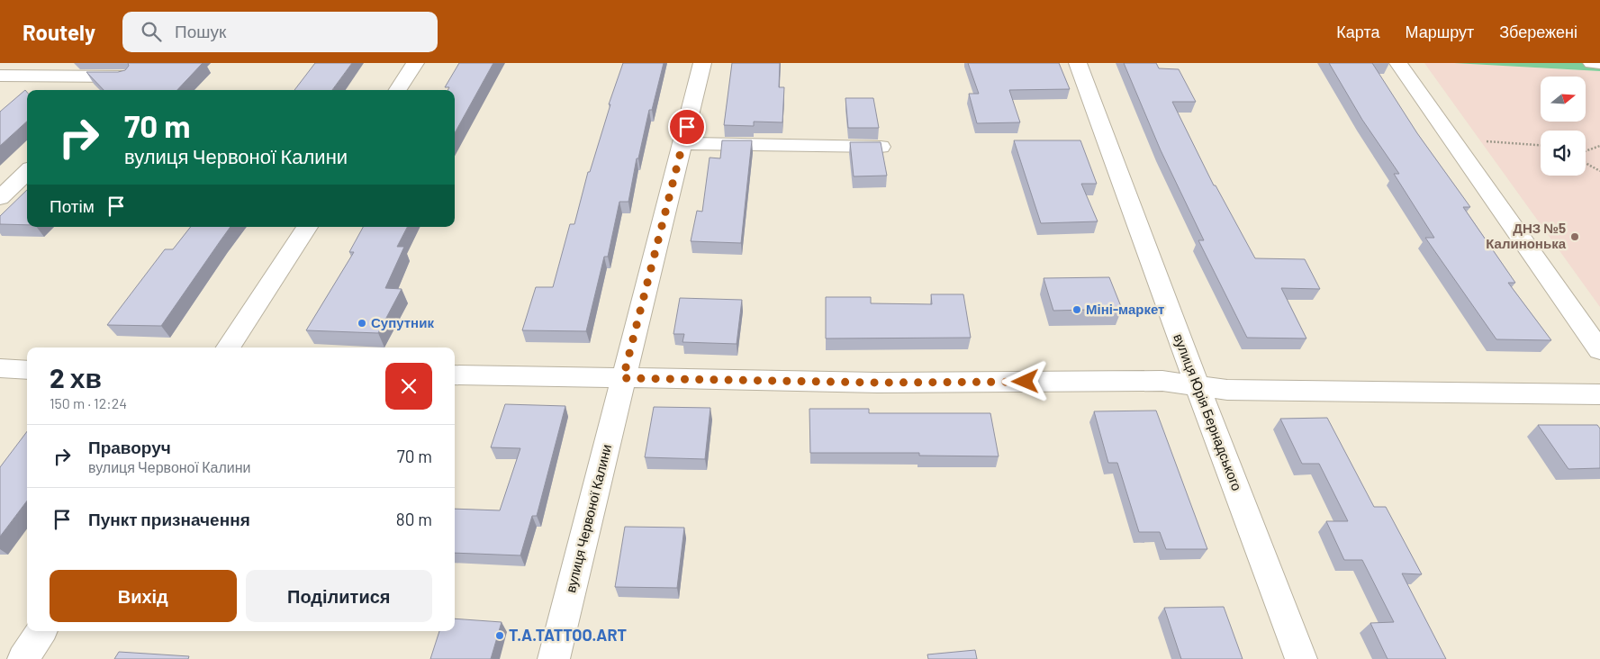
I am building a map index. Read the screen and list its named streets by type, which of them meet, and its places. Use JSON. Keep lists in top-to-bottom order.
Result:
{
  "streets": {
    "street": ["вулиця Юрія Бернадського", "вулиця Червоної Калини"]
  },
  "places": [
    "ДНЗ №5 Калинонька",
    "Міні-маркет",
    "Супутник",
    "T.A.TATTOO.ART"
  ],
  "north": "right",
  "page": {
    "header": "Routely",
    "search": "Пошук",
    "nav": ["Карта", "Маршрут", "Збережені"],
    "turn": ["70 m", "вулиця Червоної Калини"],
    "then": "Потім",
    "heading": ["2 хв", "150 m · 12:24"],
    "list": [
      {
        "name": "Праворуч",
        "note": "вулиця Червоної Калини",
        "value": "70 m"
      },
      {
        "name": "Пункт призначення",
        "value": "80 m"
      }
    ],
    "buttons": ["Вихід", "Поділитися"]
  }
}
